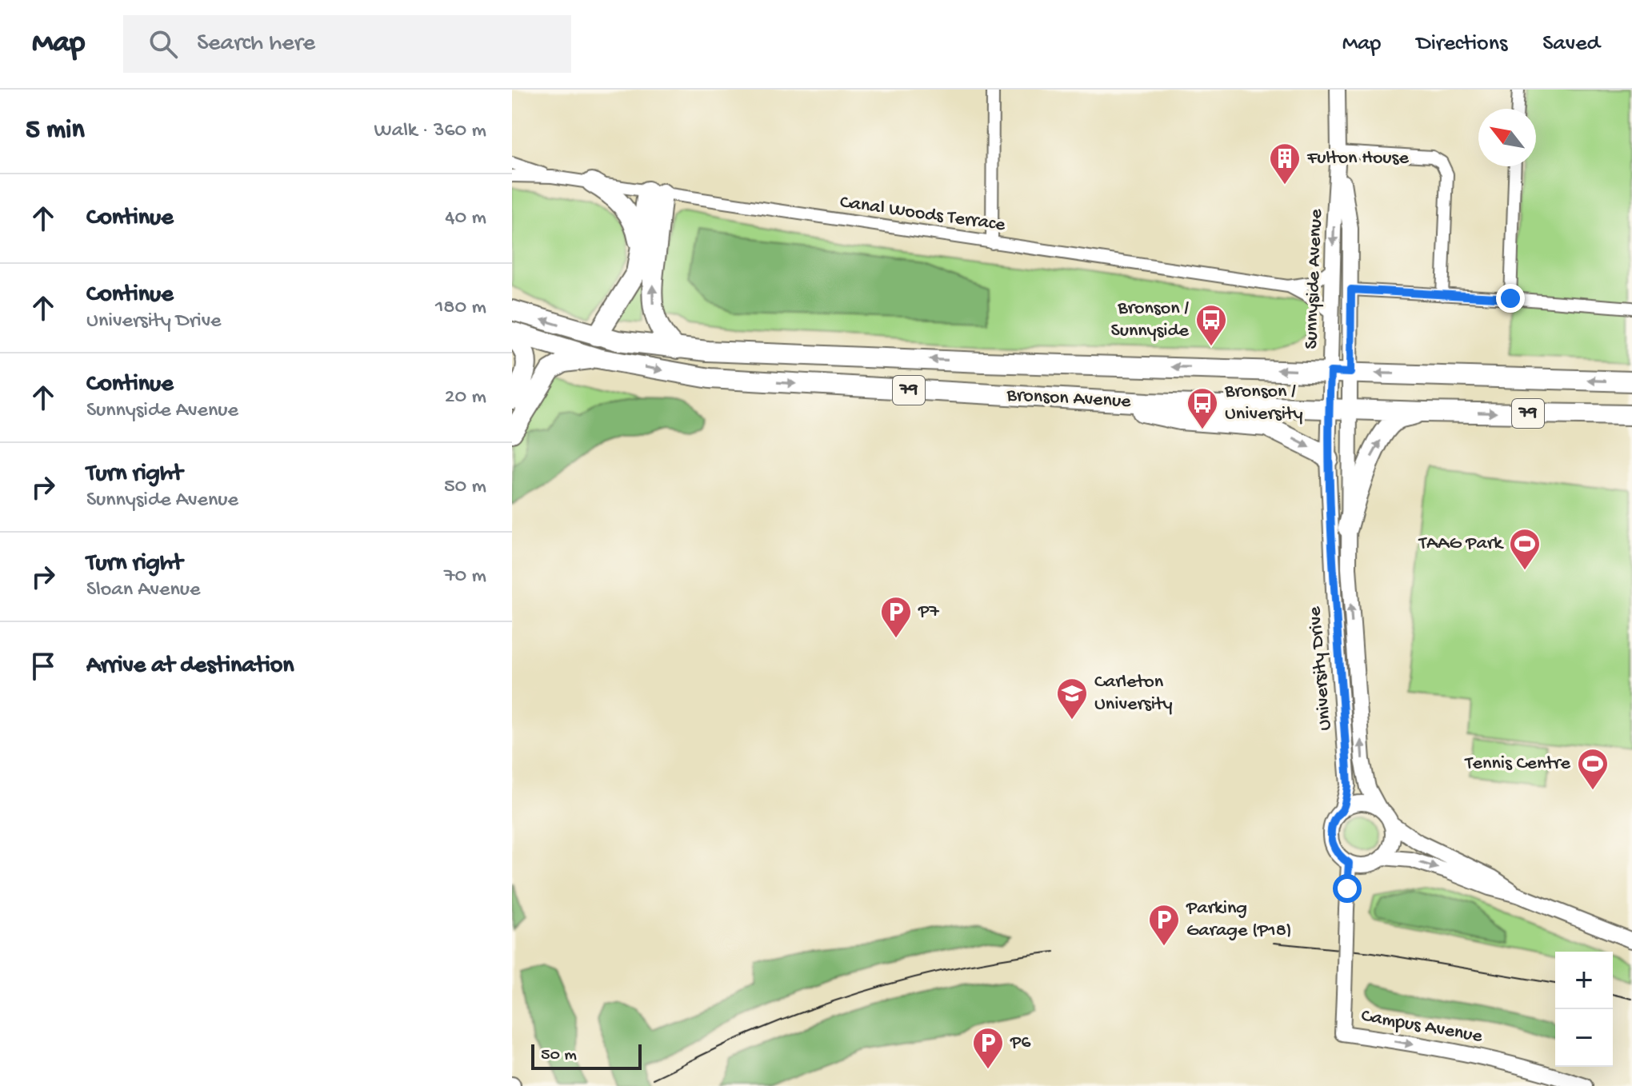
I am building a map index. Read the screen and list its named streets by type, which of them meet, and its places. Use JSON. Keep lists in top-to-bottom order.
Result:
{
  "streets": {
    "main road": ["79", "Bronson Avenue"],
    "street": [
      "Canal Woods Terrace",
      "Sunnyside Avenue",
      "University Drive",
      "Campus Avenue"
    ]
  },
  "crossings": [
    ["Canal Woods Terrace", "Sunnyside Avenue"],
    ["Sunnyside Avenue", "Bronson Avenue"],
    ["Sunnyside Avenue", "University Drive"],
    ["Bronson Avenue", "University Drive"],
    ["University Drive", "Campus Avenue"]
  ],
  "places": {
    "building": ["Fulton House"],
    "bus stop": ["Bronson / Sunnyside", "Bronson / University"],
    "sports": ["TAAG Park", "Tennis Centre"],
    "parking": ["P7", "Parking Garage (P18)", "P6"],
    "school or university": ["Carleton University"]
  },
  "scale_bar": "50 m",
  "north": "top left",
  "page": {
    "header": "Map",
    "search": "Search here",
    "nav": ["Map", "Directions", "Saved"],
    "heading": ["5 min", "Walk · 360 m"],
    "list": [
      ["Continue", "40 m"],
      ["Continue", "University Drive", "180 m"],
      ["Continue", "Sunnyside Avenue", "20 m"],
      ["Turn right", "Sunnyside Avenue", "50 m"],
      ["Turn right", "Sloan Avenue", "70 m"],
      "Arrive at destination"
    ],
    "map_buttons": ["+", "−"],
    "scale": "50 m"
  }
}
